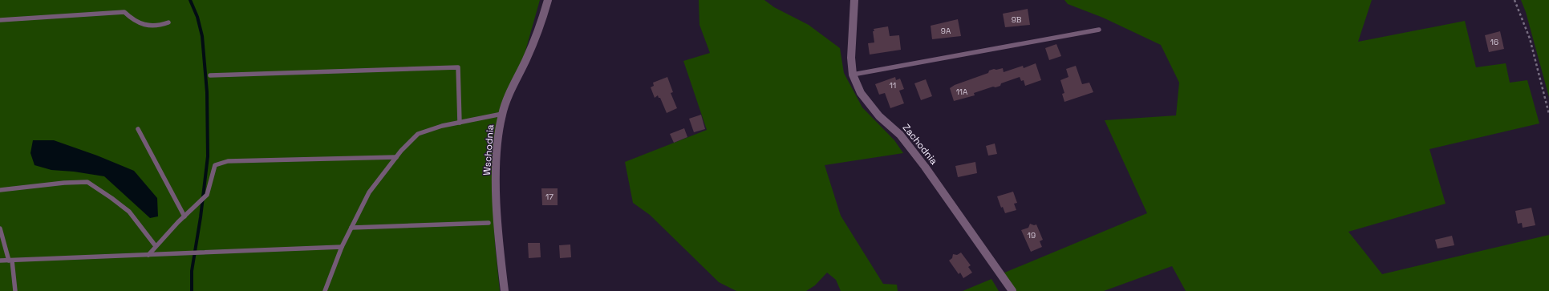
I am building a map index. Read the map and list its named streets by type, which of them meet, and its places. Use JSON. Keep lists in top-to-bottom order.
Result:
{
  "streets": {
    "street": ["Zachodnia", "Wschodnia"]
  },
  "house_numbers": [
    "9B",
    "9A",
    "16",
    "11",
    "11A",
    "17",
    "19"
  ]
}
